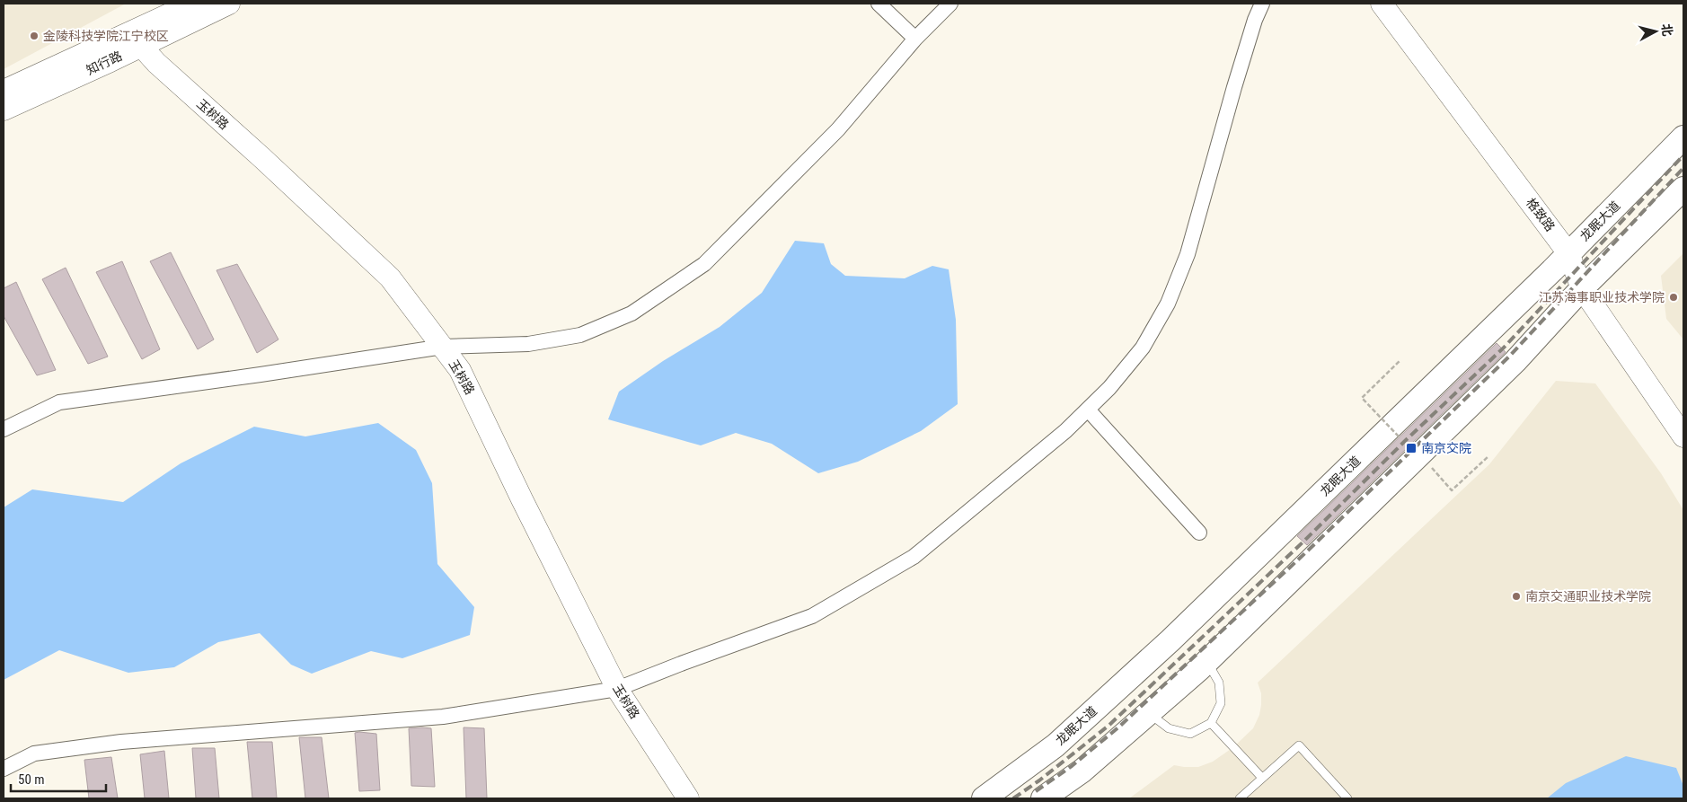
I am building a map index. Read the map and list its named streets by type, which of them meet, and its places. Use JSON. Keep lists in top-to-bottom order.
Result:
{
  "streets": {
    "main road": ["龙眠大道"],
    "street": ["知行路", "玉树路", "格致路"]
  },
  "crossings": [
    ["知行路", "玉树路"],
    ["格致路", "龙眠大道"]
  ],
  "places": {
    "other": ["金陵科技学院江宁校区", "江苏海事职业技术学院", "南京交通职业技术学院"],
    "transit": ["南京交院"]
  },
  "scale_bar": "50 m",
  "north": "right"
}
